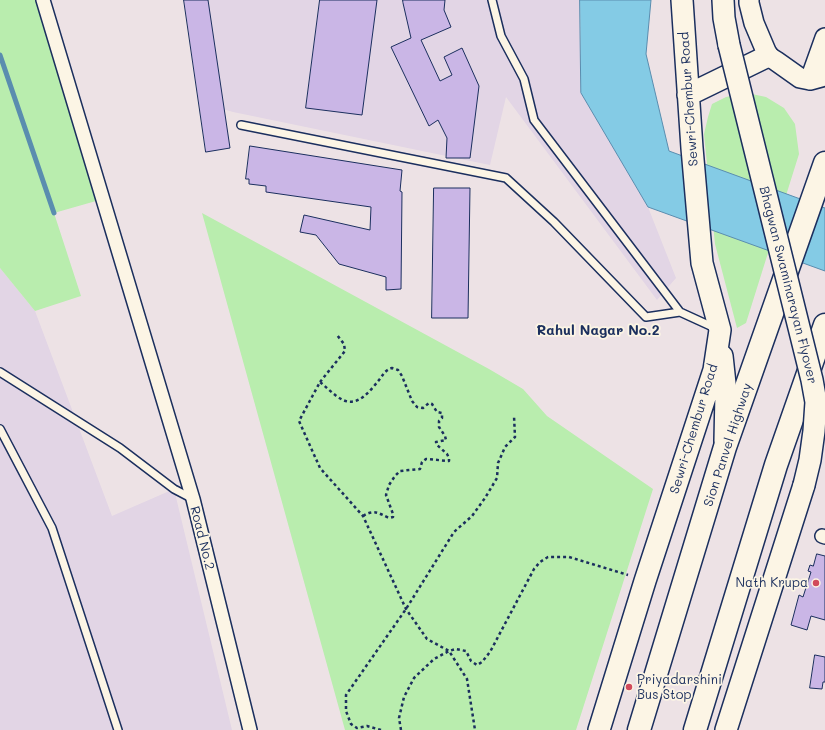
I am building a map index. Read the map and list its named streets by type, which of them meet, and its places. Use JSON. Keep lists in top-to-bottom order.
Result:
{
  "streets": {
    "highway": ["Sion Panvel Highway"],
    "main road": ["Sewri-Chembur Road", "Bhagwan Swaminarayan Flyover"],
    "street": ["Road No.2"]
  },
  "districts": ["Rahul Nagar No.2"],
  "places": ["Nath Krupa", "Priyadarshini Bus Stop"]
}
